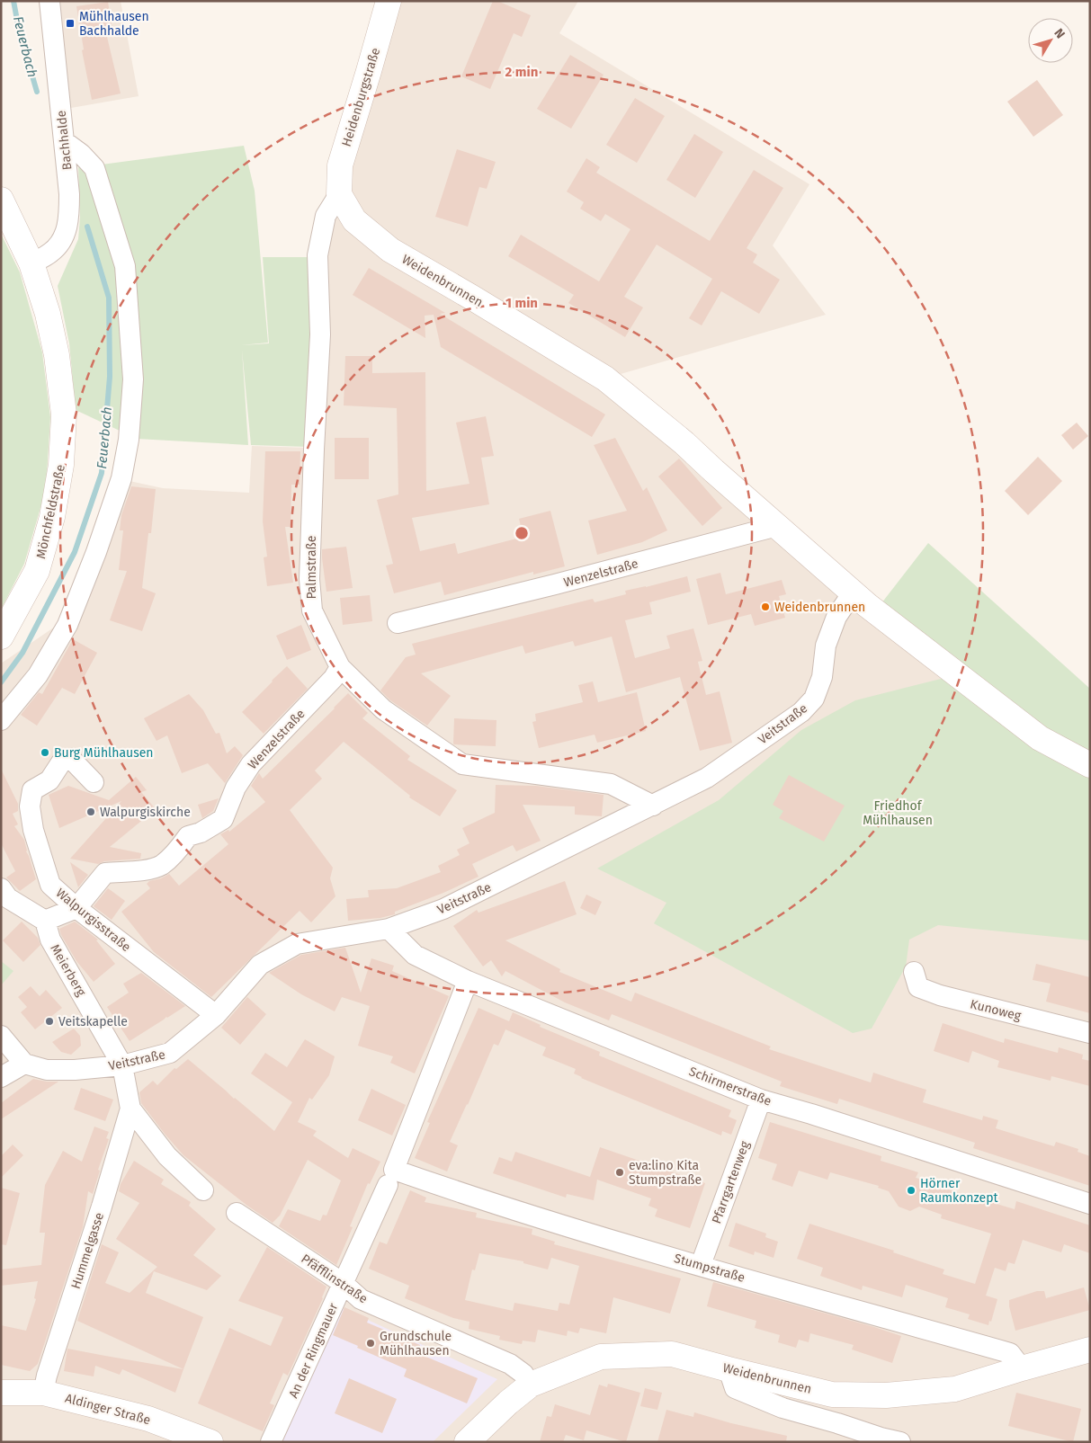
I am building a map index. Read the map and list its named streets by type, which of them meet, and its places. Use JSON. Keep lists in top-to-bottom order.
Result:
{
  "streets": {
    "street": [
      "Heidenburgstraße",
      "Bachhalde",
      "Weidenbrunnen",
      "Mönchfeldstraße",
      "Palmstraße",
      "Wenzelstraße",
      "Veitstraße",
      "Walpurgisstraße",
      "Meierberg",
      "Kunoweg",
      "Schirmerstraße",
      "Pfarrgartenweg",
      "Hummelgasse",
      "Stumpstraße",
      "Pfäfflinstraße",
      "An der Ringmauer",
      "Aldinger Straße"
    ]
  },
  "crossings": [
    ["Heidenburgstraße", "Weidenbrunnen"],
    ["Heidenburgstraße", "Palmstraße"],
    ["Bachhalde", "Mönchfeldstraße"],
    ["Weidenbrunnen", "Palmstraße"],
    ["Weidenbrunnen", "Wenzelstraße"],
    ["Weidenbrunnen", "Veitstraße"],
    ["Weidenbrunnen", "Stumpstraße"],
    ["Weidenbrunnen", "Pfäfflinstraße"],
    ["Palmstraße", "Wenzelstraße"],
    ["Palmstraße", "Veitstraße"],
    ["Wenzelstraße", "Walpurgisstraße"],
    ["Wenzelstraße", "Meierberg"],
    ["Veitstraße", "Walpurgisstraße"],
    ["Veitstraße", "Meierberg"],
    ["Veitstraße", "Schirmerstraße"],
    ["Schirmerstraße", "Pfarrgartenweg"],
    ["Schirmerstraße", "An der Ringmauer"],
    ["Pfarrgartenweg", "Stumpstraße"],
    ["Hummelgasse", "Aldinger Straße"],
    ["Stumpstraße", "An der Ringmauer"],
    ["Pfäfflinstraße", "An der Ringmauer"]
  ],
  "water": ["Feuerbach"],
  "parks": ["Friedhof Mühlhausen"],
  "places": {
    "transit": ["Mühlhausen Bachhalde"],
    "other": [
      "Weidenbrunnen",
      "Burg Mühlhausen",
      "Walpurgiskirche",
      "Veitskapelle",
      "eva:lino Kita Stumpstraße",
      "Hörner Raumkonzept",
      "Grundschule Mühlhausen"
    ]
  },
  "north": "top right",
  "rings": ["2 min", "1 min"]
}
